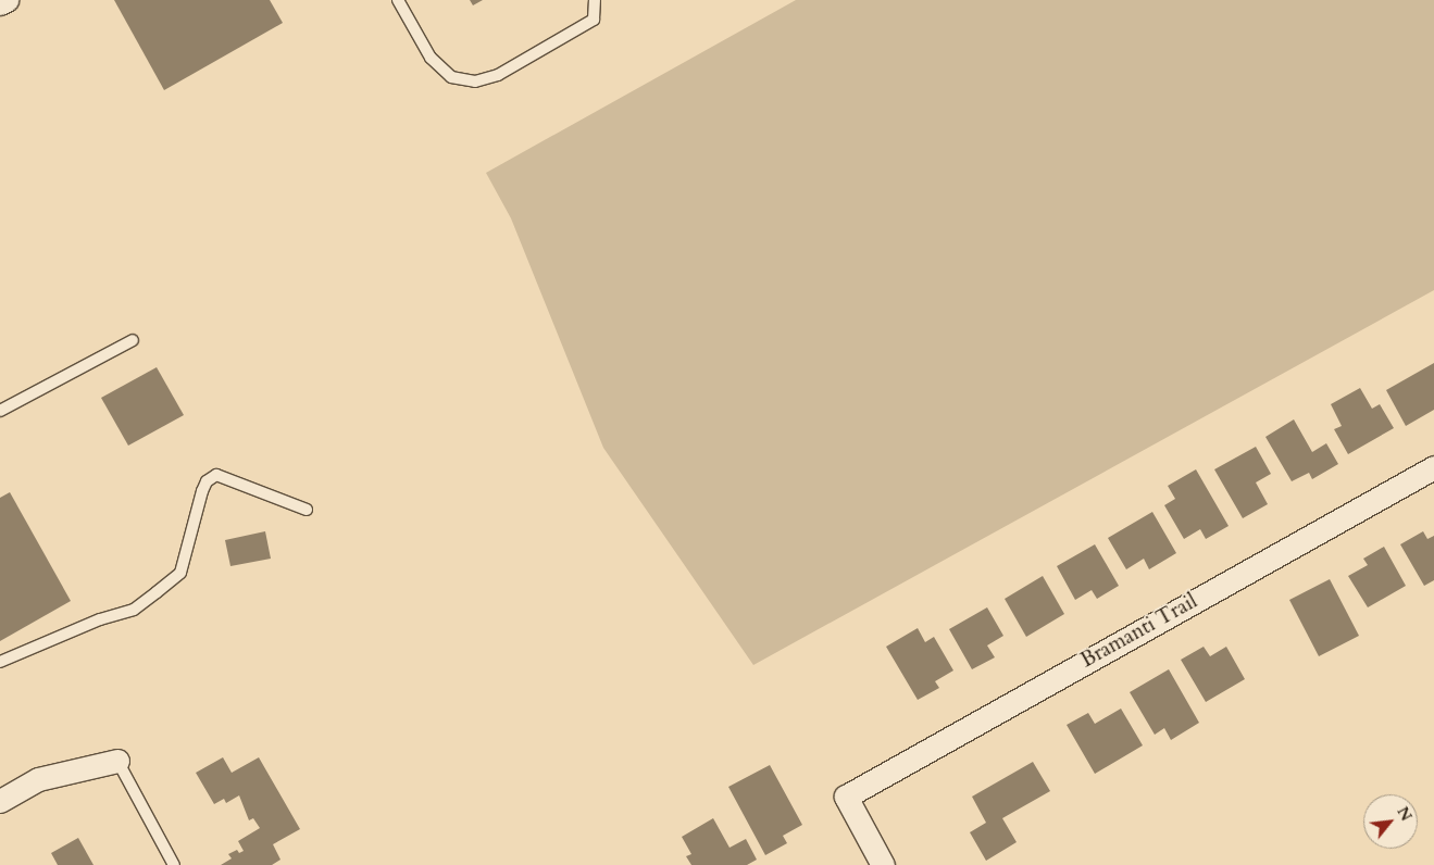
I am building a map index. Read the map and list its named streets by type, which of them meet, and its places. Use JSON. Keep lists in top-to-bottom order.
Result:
{
  "streets": {
    "street": ["Bramanti Trail"]
  },
  "north": "top right"
}
